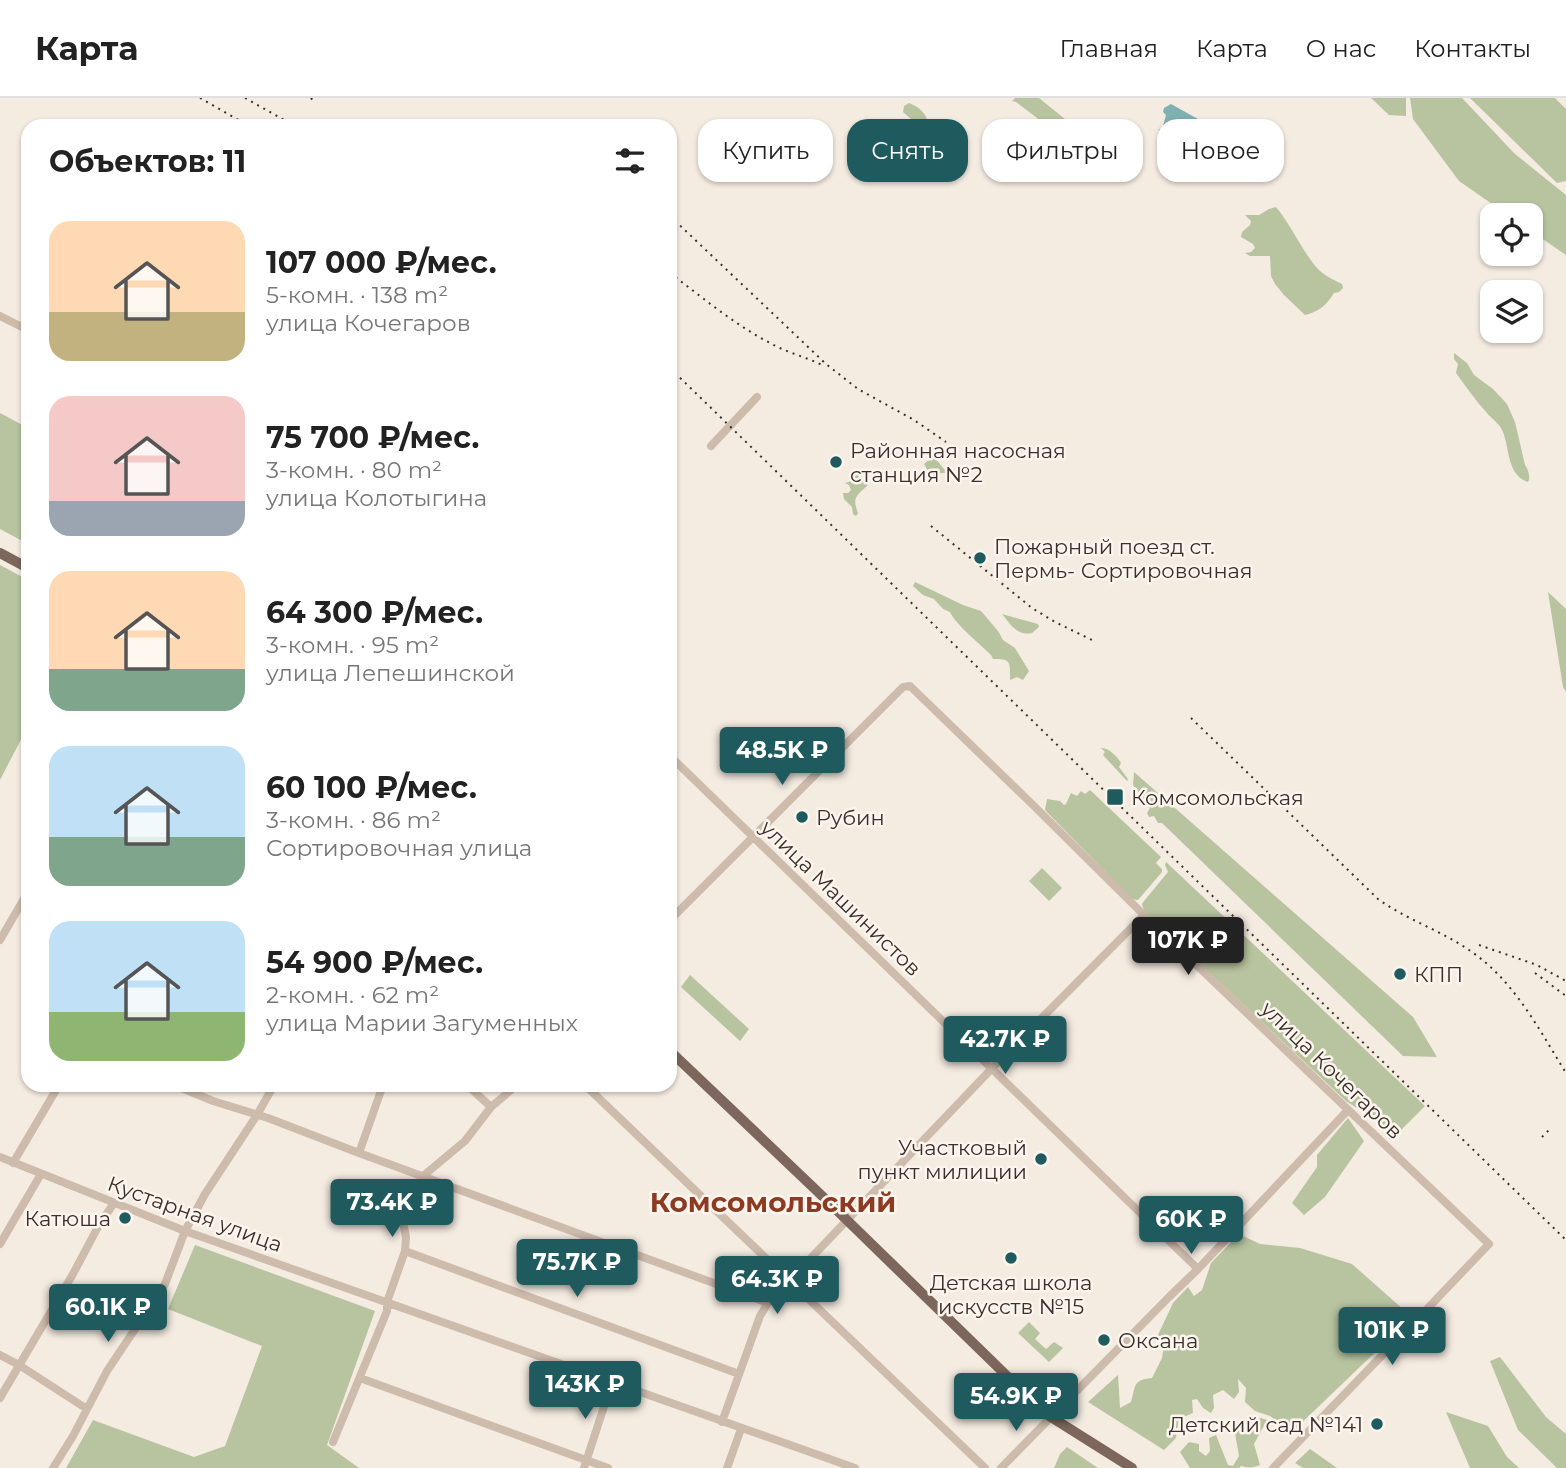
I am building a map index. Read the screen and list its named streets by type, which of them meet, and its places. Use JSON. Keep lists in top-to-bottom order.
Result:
{
  "streets": {
    "street": ["улица Машинистов", "улица Кочегаров", "Кустарная улица"]
  },
  "crossings": [
    ["улица Машинистов", "улица Кочегаров"]
  ],
  "districts": ["Комсомольский"],
  "places": {
    "other": [
      "Районная насосная станция №2",
      "Пожарный поезд ст. Пермь- Сортировочная",
      "Рубин",
      "КПП",
      "Участковый пункт милиции",
      "Катюша",
      "Детская школа искусств №15",
      "Оксана",
      "Детский сад №141"
    ],
    "transit": ["Комсомольская"]
  },
  "page": {
    "header": "Карта",
    "nav": [
      "Главная",
      "Карта",
      "О нас",
      "Контакты"
    ],
    "chip": [
      "Купить",
      "Снять",
      "Фильтры",
      "Новое"
    ],
    "heading": "Объектов: 11",
    "list": [
      {
        "name": "107 000 ₽/мес.",
        "note": "5-комн. · 138 m² · улица Кочегаров"
      },
      {
        "name": "75 700 ₽/мес.",
        "note": "3-комн. · 80 m² · улица Колотыгина"
      },
      {
        "name": "64 300 ₽/мес.",
        "note": "3-комн. · 95 m² · улица Лепешинской"
      },
      {
        "name": "60 100 ₽/мес.",
        "note": "3-комн. · 86 m² · Сортировочная улица"
      },
      {
        "name": "54 900 ₽/мес.",
        "note": "2-комн. · 62 m² · улица Марии Загуменных"
      }
    ],
    "price": [
      "48.5K ₽",
      "107K ₽",
      "42.7K ₽",
      "73.4K ₽",
      "60K ₽",
      "75.7K ₽",
      "64.3K ₽",
      "60.1K ₽",
      "101K ₽",
      "143K ₽",
      "54.9K ₽"
    ]
  }
}
